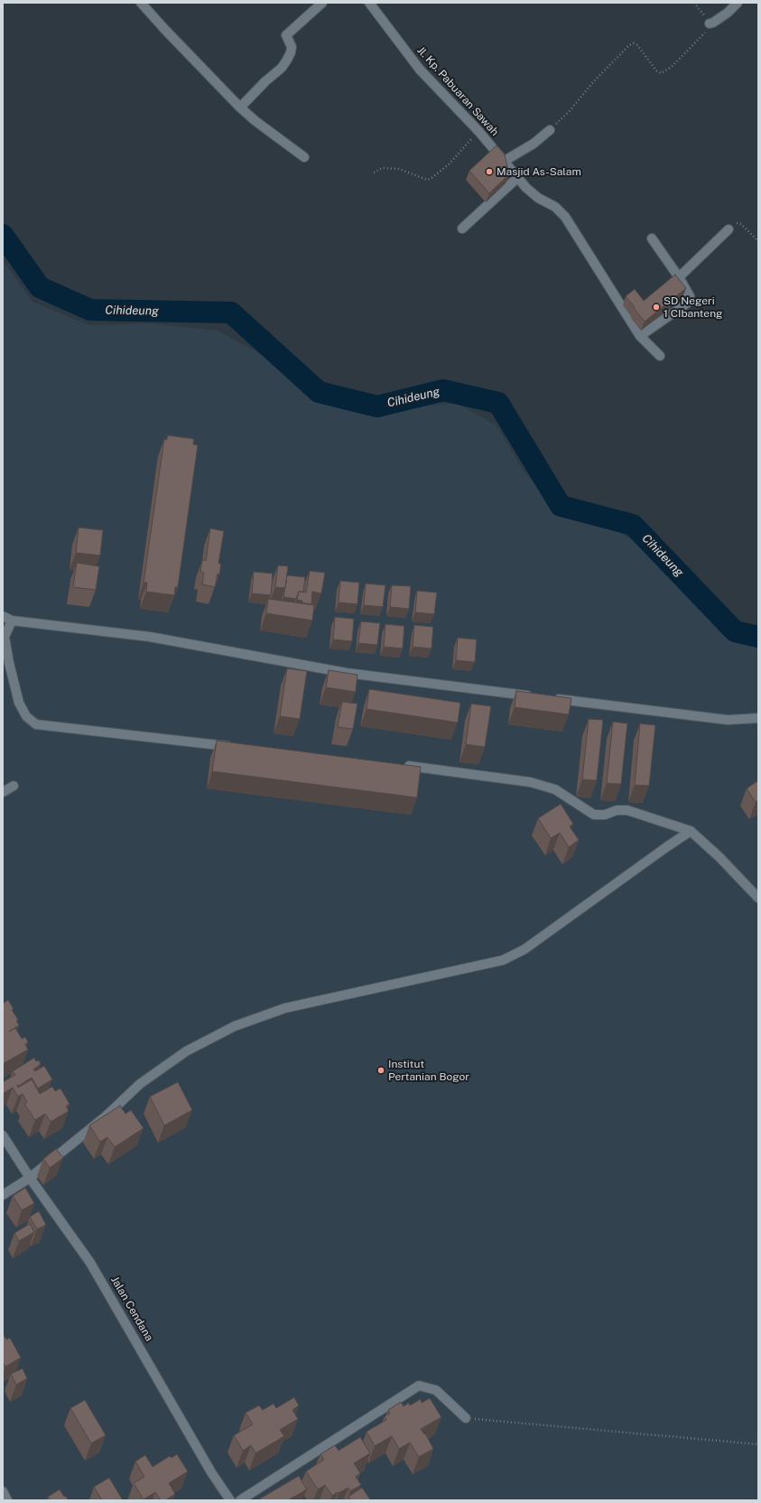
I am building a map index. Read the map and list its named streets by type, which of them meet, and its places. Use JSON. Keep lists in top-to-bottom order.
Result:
{
  "streets": {
    "street": ["Jl. Kp. Pabuaran Sawah", "Jalan Cendana"]
  },
  "water": ["Cihideung"],
  "places": ["Masjid As-Salam", "SD Negeri 1 CIbanteng", "Institut Pertanian Bogor"]
}
